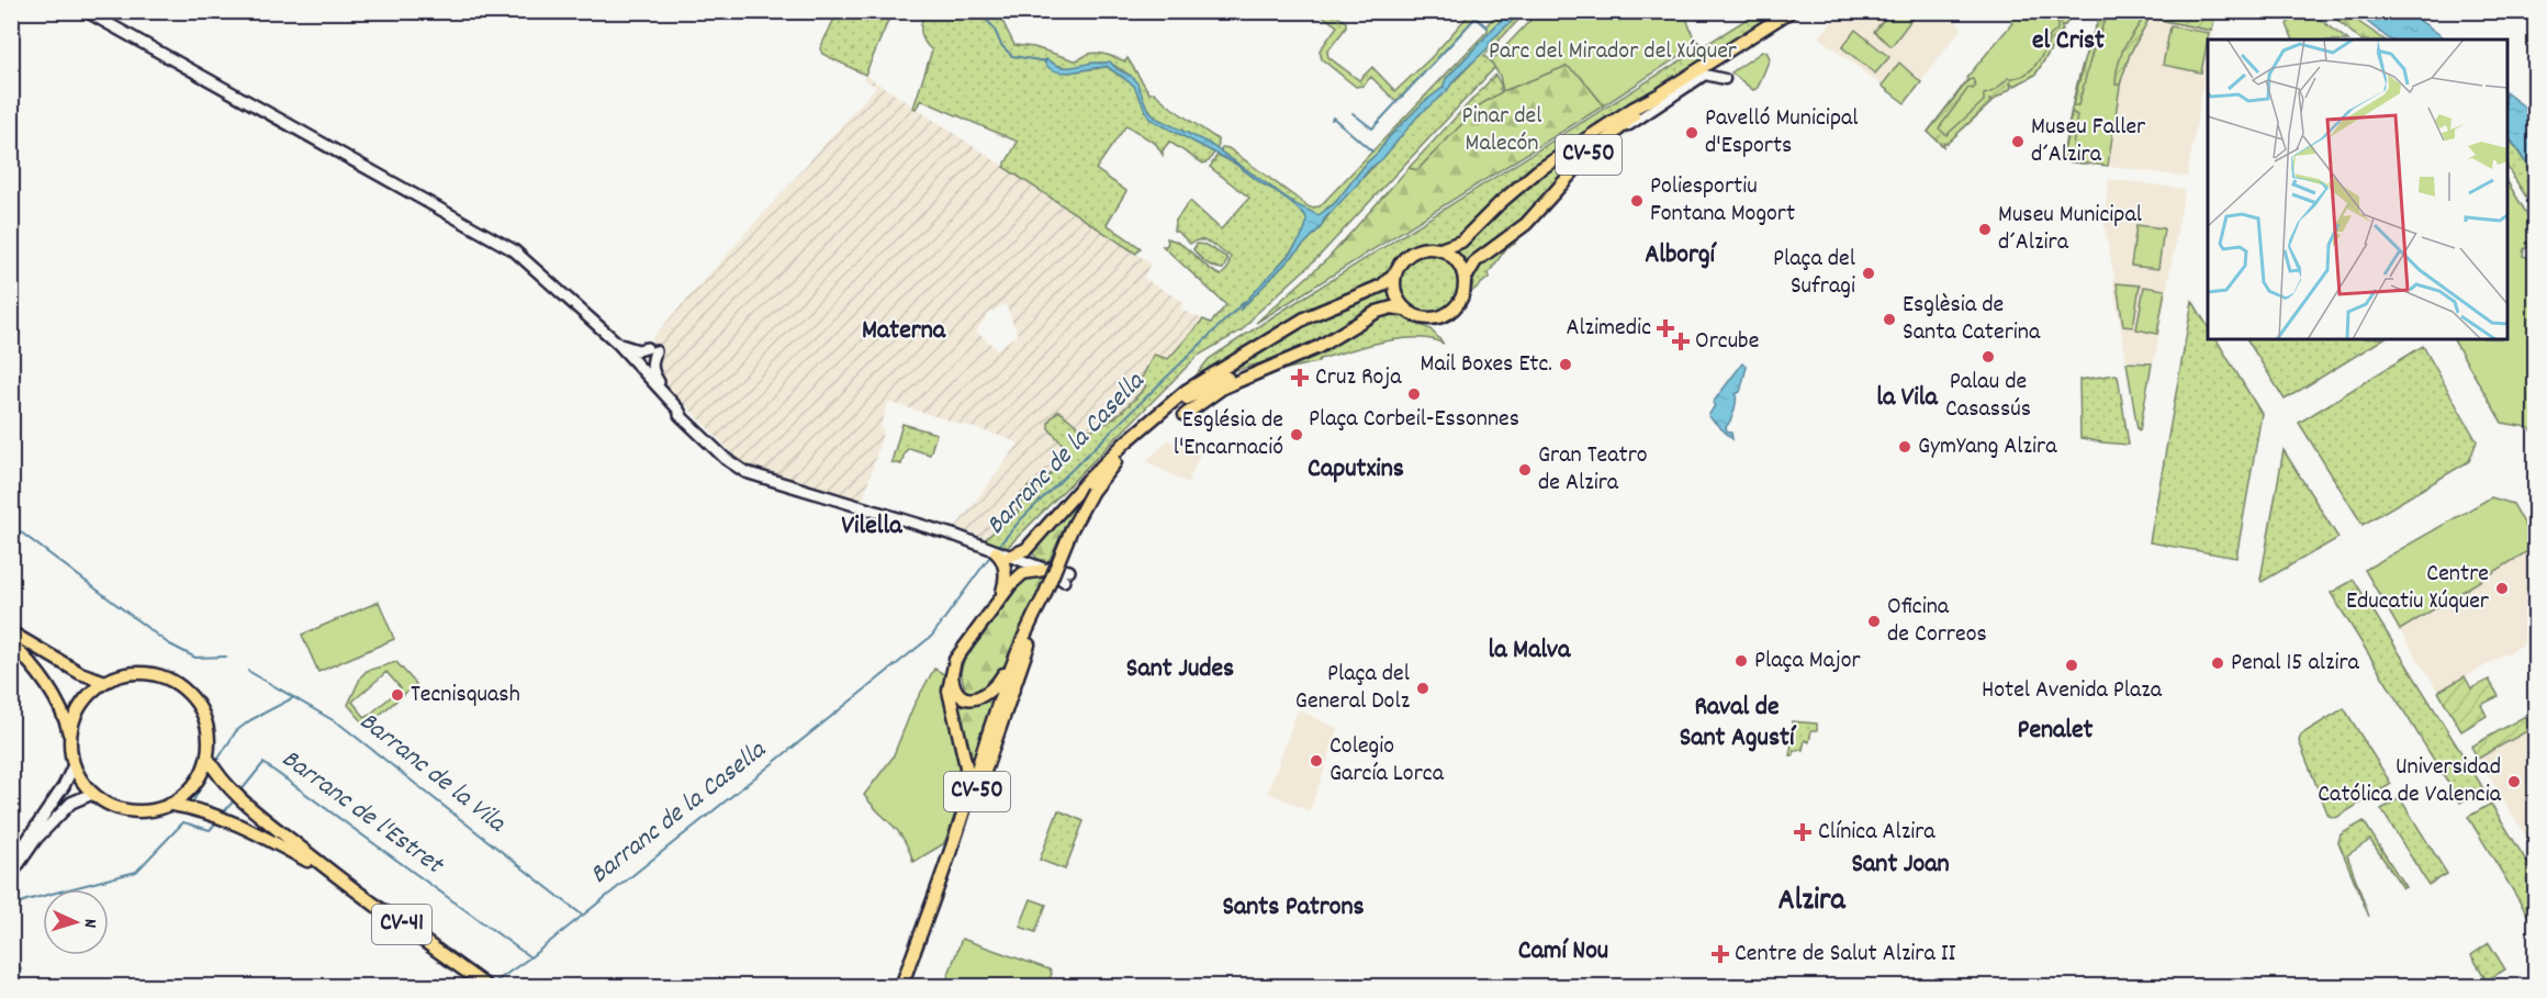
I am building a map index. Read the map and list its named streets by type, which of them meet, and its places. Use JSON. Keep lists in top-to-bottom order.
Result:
{
  "streets": {
    "main road": ["CV-50", "CV-41"]
  },
  "districts": [
    "el Crist",
    "Alborgí",
    "Materna",
    "la Vila",
    "Caputxins",
    "Vilella",
    "la Malva",
    "Sant Judes",
    "Raval de Sant Agustí",
    "Penalet",
    "Sant Joan",
    "Alzira",
    "Sants Patrons",
    "Camí Nou"
  ],
  "water": ["Barranc de la Casella", "Barranc de la Vila", "Barranc de l'Estret"],
  "parks": ["Parc del Mirador del Xúquer", "Pinar del Malecón"],
  "places": {
    "other": [
      "Pavelló Municipal d'Esports",
      "Museu Faller d´Alzira",
      "Poliesportiu Fontana Mogort",
      "Museu Municipal d´Alzira",
      "Plaça del Sufragi",
      "Esglèsia de Santa Caterina",
      "Palau de Casassús",
      "Mail Boxes Etc.",
      "Plaça Corbeil-Essonnes",
      "Església de l'Encarnació",
      "GymYang Alzira",
      "Gran Teatro de Alzira",
      "Centre Educatiu Xúquer",
      "Oficina de Correos",
      "Plaça Major",
      "Penal 15 alzira",
      "Hotel Avenida Plaza",
      "Plaça del General Dolz",
      "Tecnisquash",
      "Colegio García Lorca",
      "Universidad Católica de Valencia"
    ],
    "health": [
      "Alzimedic",
      "Orcube",
      "Cruz Roja",
      "Clínica Alzira",
      "Centre de Salut Alzira II"
    ]
  },
  "north": "right"
}
